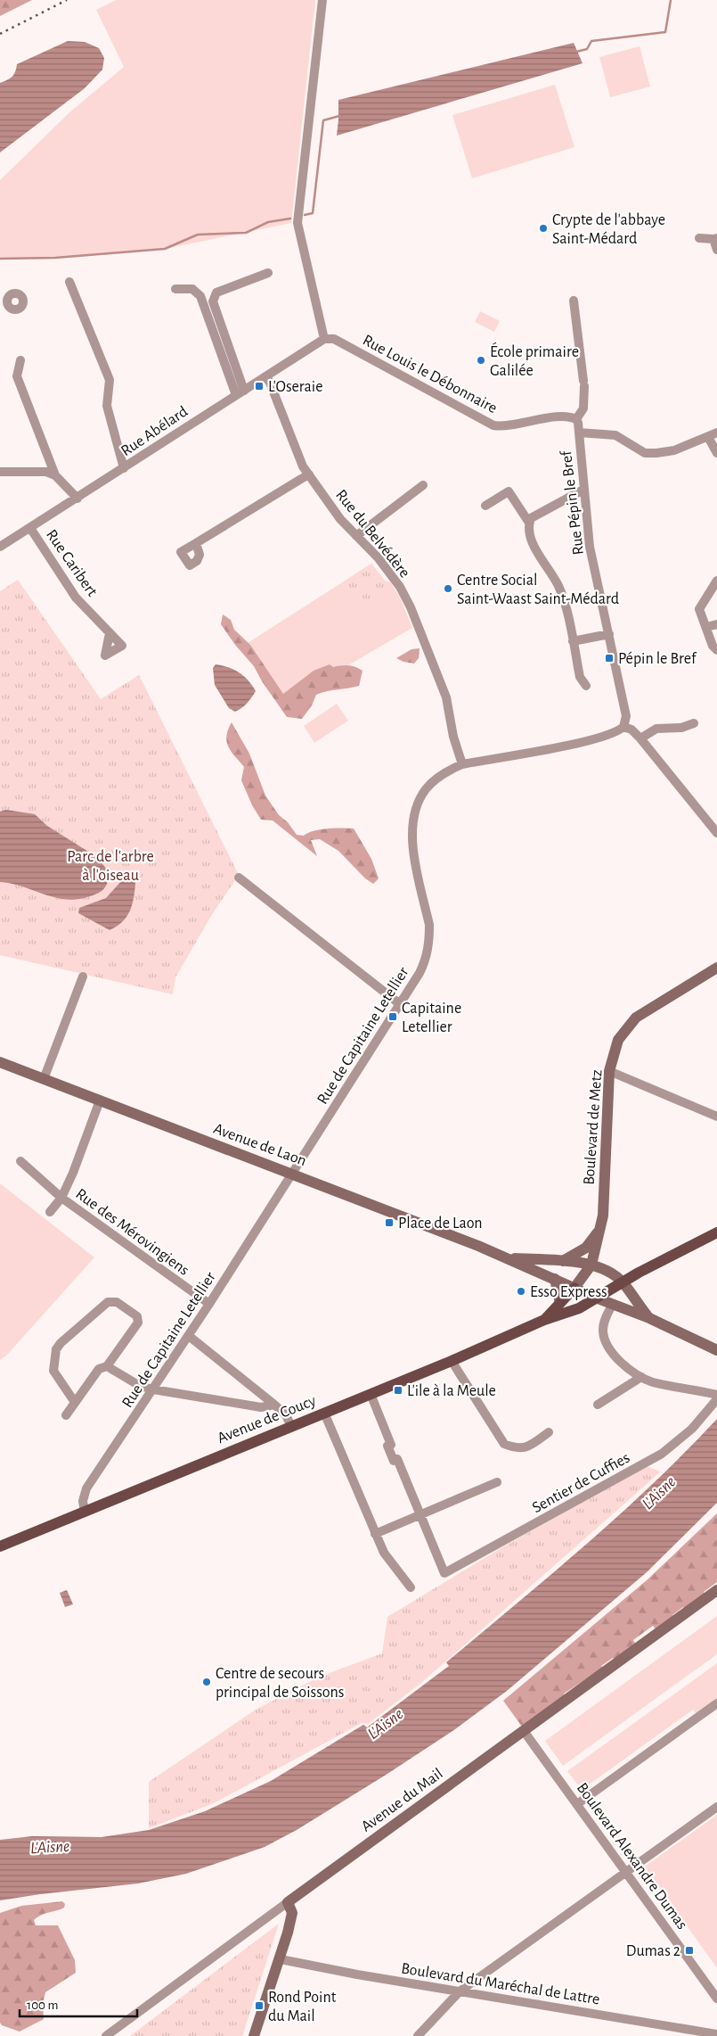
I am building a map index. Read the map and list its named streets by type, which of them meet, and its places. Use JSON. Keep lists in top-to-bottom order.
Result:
{
  "streets": {
    "main road": [
      "Boulevard de Metz",
      "Avenue de Laon",
      "Avenue de Coucy",
      "Avenue du Mail"
    ],
    "street": [
      "Rue Louis le Débonnaire",
      "Rue Abélard",
      "Rue Pépin le Bref",
      "Rue du Belvédère",
      "Rue Caribert",
      "Rue de Capitaine Letellier",
      "Rue des Mérovingiens",
      "Sentier de Cuffies",
      "Boulevard Alexandre Dumas",
      "Boulevard du Maréchal de Lattre"
    ]
  },
  "crossings": [
    ["Rue Louis le Débonnaire", "Rue Abélard"],
    ["Rue Louis le Débonnaire", "Rue Pépin le Bref"],
    ["Rue Abélard", "Rue du Belvédère"],
    ["Rue Abélard", "Rue Caribert"],
    ["Rue Pépin le Bref", "Rue de Capitaine Letellier"],
    ["Rue du Belvédère", "Rue de Capitaine Letellier"],
    ["Rue de Capitaine Letellier", "Avenue de Laon"],
    ["Rue de Capitaine Letellier", "Rue des Mérovingiens"],
    ["Rue de Capitaine Letellier", "Avenue de Coucy"],
    ["Avenue de Laon", "Rue des Mérovingiens"],
    ["Avenue du Mail", "Boulevard Alexandre Dumas"]
  ],
  "water": ["L'Aisne"],
  "parks": ["Parc de l'arbre à l'oiseau"],
  "places": {
    "other": [
      "Crypte de l'abbaye Saint-Médard",
      "École primaire Galilée",
      "Centre Social Saint-Waast Saint-Médard",
      "Esso Express",
      "Centre de secours principal de Soissons"
    ],
    "transit": [
      "L'Oseraie",
      "Pépin le Bref",
      "Capitaine Letellier",
      "Place de Laon",
      "L'ile à la Meule",
      "Dumas 2",
      "Rond Point du Mail"
    ]
  },
  "scale_bar": "100 m"
}
